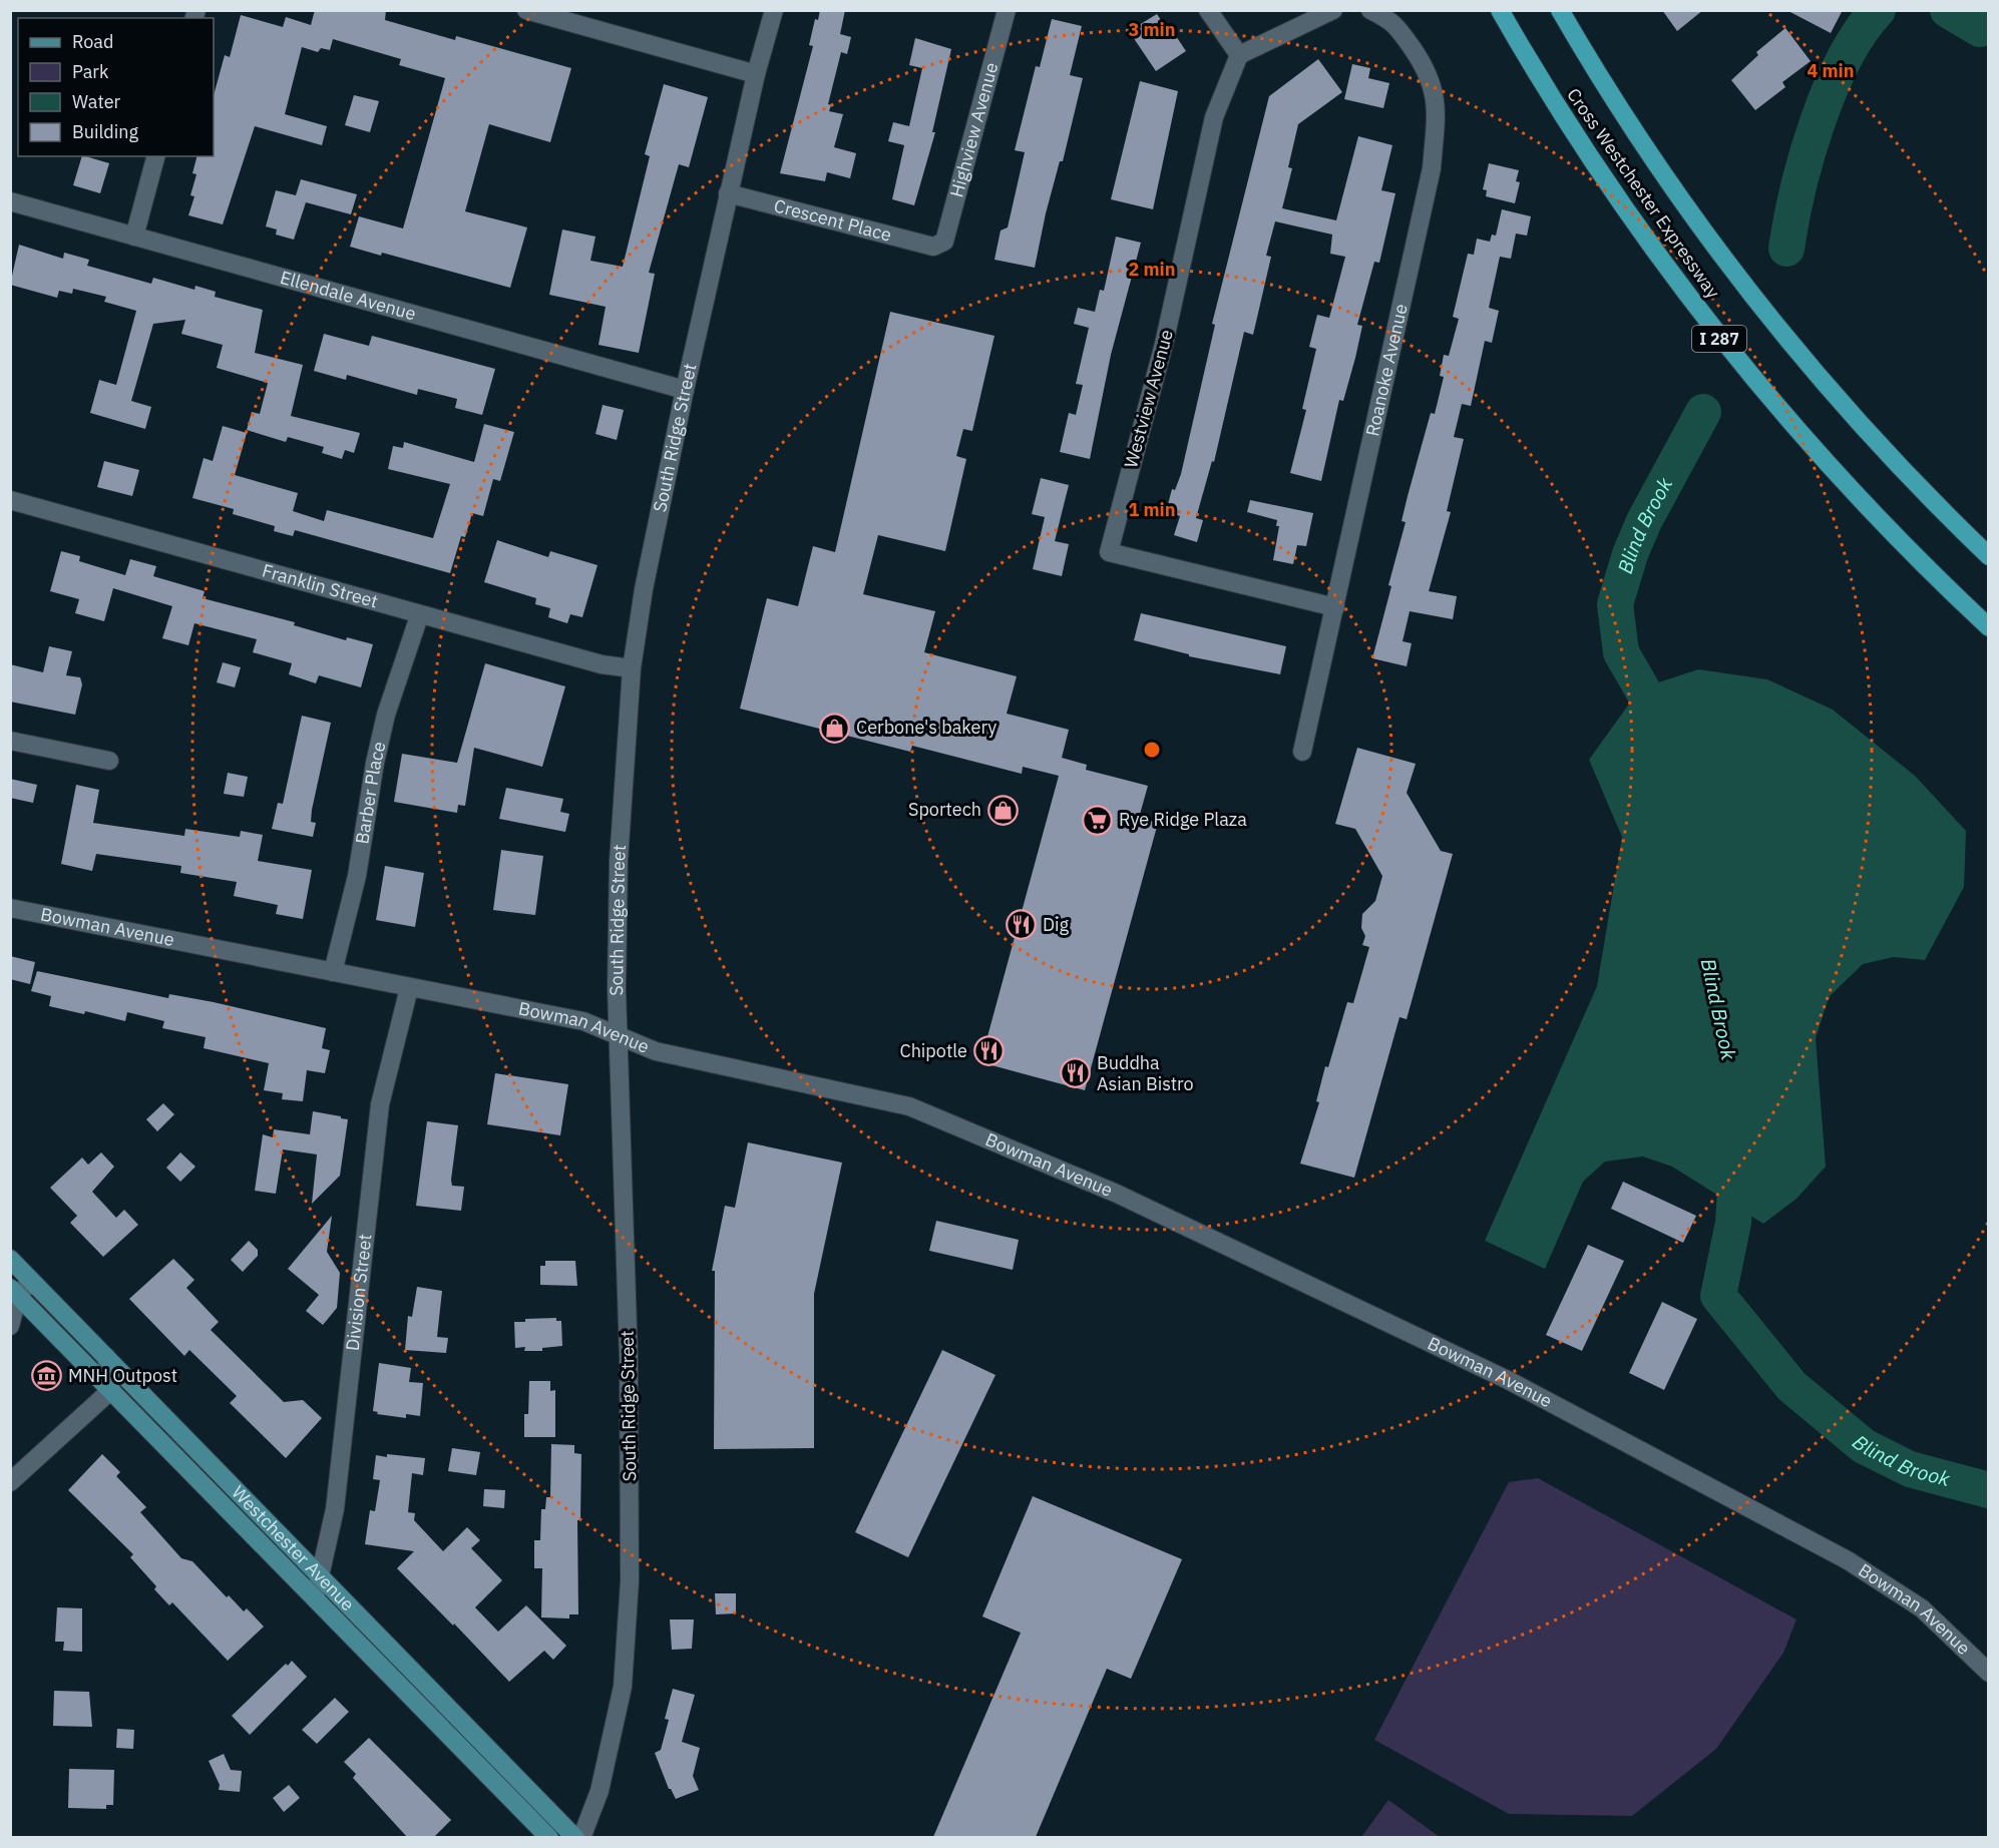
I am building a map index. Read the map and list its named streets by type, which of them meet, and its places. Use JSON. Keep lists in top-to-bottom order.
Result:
{
  "streets": {
    "highway": ["Cross Westchester Expressway", "I 287"],
    "main road": ["Westchester Avenue"],
    "street": [
      "Highview Avenue",
      "Crescent Place",
      "Ellendale Avenue",
      "Roanoke Avenue",
      "Westview Avenue",
      "South Ridge Street",
      "Franklin Street",
      "Barber Place",
      "Bowman Avenue",
      "Division Street"
    ]
  },
  "crossings": [
    ["Highview Avenue", "Crescent Place"],
    ["Crescent Place", "South Ridge Street"],
    ["Ellendale Avenue", "South Ridge Street"],
    ["Roanoke Avenue", "Westview Avenue"],
    ["South Ridge Street", "Franklin Street"],
    ["South Ridge Street", "Bowman Avenue"],
    ["Franklin Street", "Barber Place"],
    ["Barber Place", "Bowman Avenue"],
    ["Bowman Avenue", "Division Street"],
    ["Division Street", "Westchester Avenue"]
  ],
  "water": ["Blind Brook"],
  "places": {
    "shop": ["Cerbone's bakery", "Sportech"],
    "supermarket": ["Rye Ridge Plaza"],
    "restaurant": ["Dig", "Chipotle", "Buddha Asian Bistro"],
    "museum": ["MNH Outpost"]
  },
  "legend": [
    "Road",
    "Park",
    "Water",
    "Building"
  ],
  "rings": [
    "3 min",
    "4 min",
    "2 min",
    "1 min"
  ]
}
